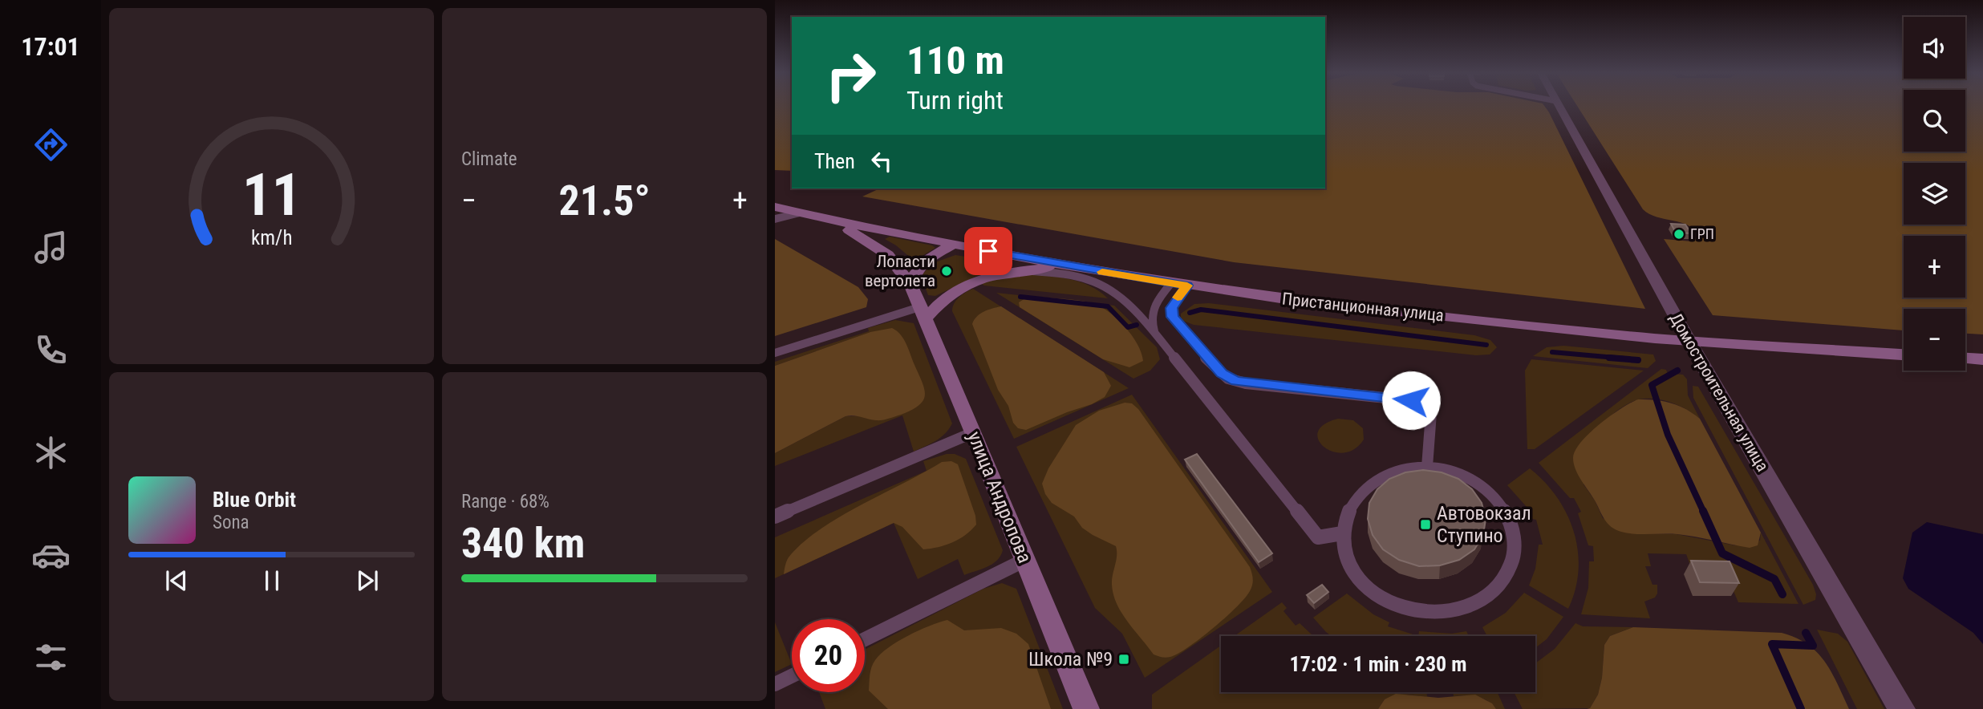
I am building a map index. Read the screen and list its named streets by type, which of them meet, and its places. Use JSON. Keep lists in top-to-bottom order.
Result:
{
  "streets": {
    "main road": ["Пристанционная улица", "улица Андропова"],
    "street": ["Домостроительная улица"]
  },
  "crossings": [
    ["Пристанционная улица", "Домостроительная улица"],
    ["Пристанционная улица", "улица Андропова"]
  ],
  "places": {
    "other": ["ГРП", "Лопасти вертолета"],
    "transit": ["Автовокзал Ступино", "Школа №9"]
  },
  "page": {
    "tabs": "17:01",
    "tile": [
      "Climate",
      ["Range · 68%", "340 km"]
    ],
    "map_buttons": ["+", "−"],
    "turn": ["110 m", "Turn right"],
    "then": "Then",
    "heat": ["−", "21.5°", "+"],
    "song": ["Blue Orbit", "Sona"],
    "limit": "20",
    "trip": "17:02 · 1 min · 230 m",
    "gauge": ["11", "km/h"]
  }
}
